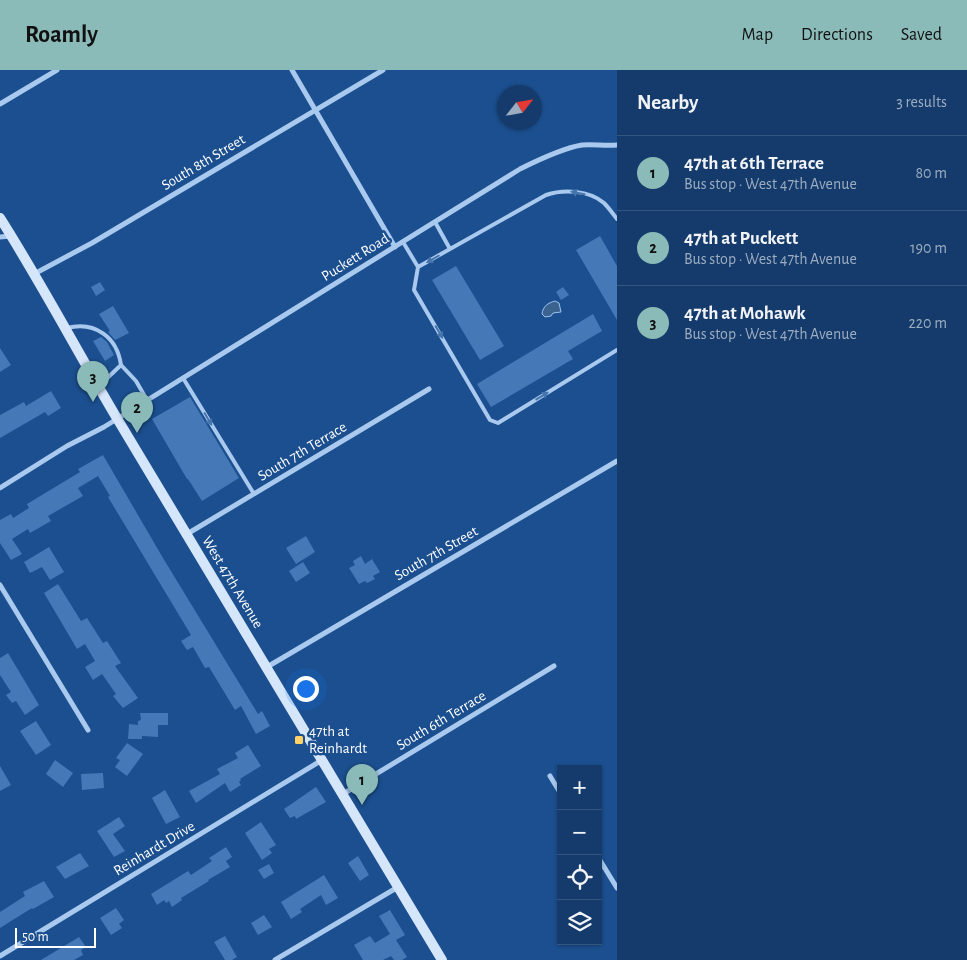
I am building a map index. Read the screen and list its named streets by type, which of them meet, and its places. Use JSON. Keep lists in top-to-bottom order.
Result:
{
  "streets": {
    "street": [
      "South 8th Street",
      "Puckett Road",
      "South 7th Terrace",
      "South 7th Street",
      "West 47th Avenue",
      "South 6th Terrace",
      "Reinhardt Drive"
    ]
  },
  "crossings": [
    ["South 8th Street", "West 47th Avenue"],
    ["Puckett Road", "West 47th Avenue"],
    ["South 7th Terrace", "West 47th Avenue"],
    ["South 7th Street", "West 47th Avenue"],
    ["West 47th Avenue", "South 6th Terrace"],
    ["West 47th Avenue", "Reinhardt Drive"]
  ],
  "places": {
    "transit": ["47th at Reinhardt"]
  },
  "scale_bar": "50 m",
  "north": "top right",
  "page": {
    "header": "Roamly",
    "nav": ["Map", "Directions", "Saved"],
    "heading": ["Nearby", "3 results"],
    "list": [
      {
        "mark": "1",
        "name": "47th at 6th Terrace",
        "note": "Bus stop · West 47th Avenue",
        "value": "80 m"
      },
      {
        "mark": "2",
        "name": "47th at Puckett",
        "note": "Bus stop · West 47th Avenue",
        "value": "190 m"
      },
      {
        "mark": "3",
        "name": "47th at Mohawk",
        "note": "Bus stop · West 47th Avenue",
        "value": "220 m"
      }
    ],
    "pins": ["3", "2", "1"],
    "map_buttons": ["+", "−"],
    "scale": "50 m"
  }
}
